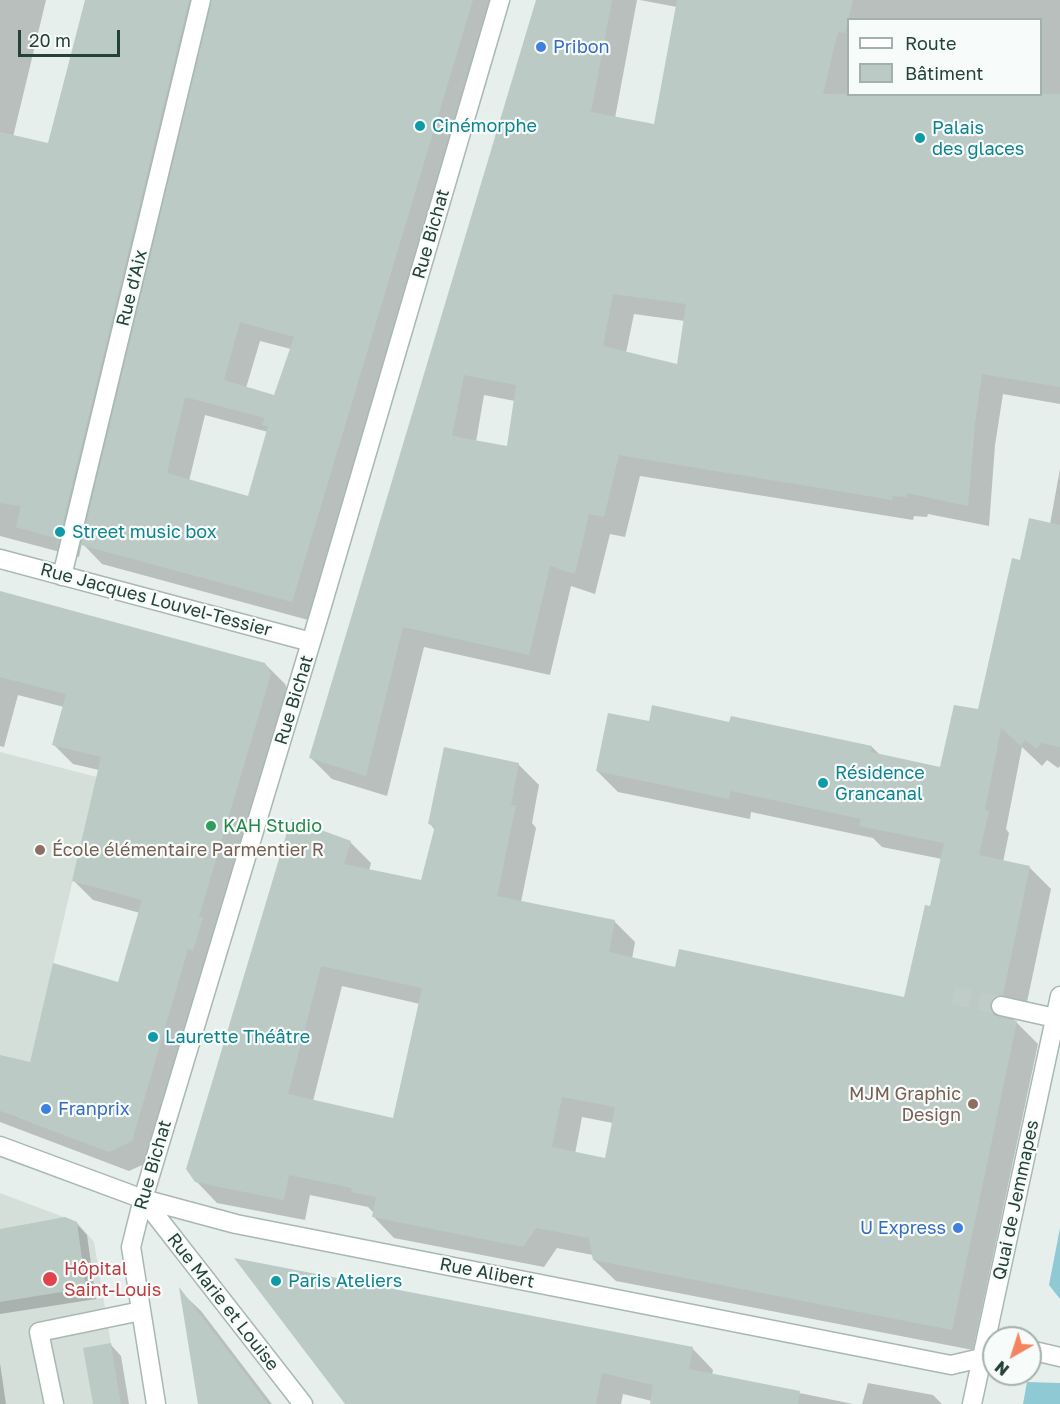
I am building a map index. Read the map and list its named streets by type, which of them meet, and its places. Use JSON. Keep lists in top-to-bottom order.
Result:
{
  "streets": {
    "street": [
      "Rue Bichat",
      "Rue d'Aix",
      "Rue Jacques Louvel-Tessier",
      "Quai de Jemmapes",
      "Rue Alibert",
      "Rue Marie et Louise"
    ]
  },
  "crossings": [
    ["Rue Bichat", "Rue Jacques Louvel-Tessier"],
    ["Rue Bichat", "Rue Alibert"],
    ["Rue Bichat", "Rue Marie et Louise"],
    ["Rue d'Aix", "Rue Jacques Louvel-Tessier"],
    ["Rue Alibert", "Rue Marie et Louise"]
  ],
  "places": [
    "Pribon",
    "Cinémorphe",
    "Palais des glaces",
    "Street music box",
    "Résidence Grancanal",
    "KAH Studio",
    "École élémentaire Parmentier R",
    "Laurette Théâtre",
    "MJM Graphic Design",
    "Franprix",
    "U Express",
    "Hôpital Saint-Louis",
    "Paris Ateliers"
  ],
  "legend": ["Route", "Bâtiment"],
  "scale_bar": "20 m",
  "north": "bottom left"
}
